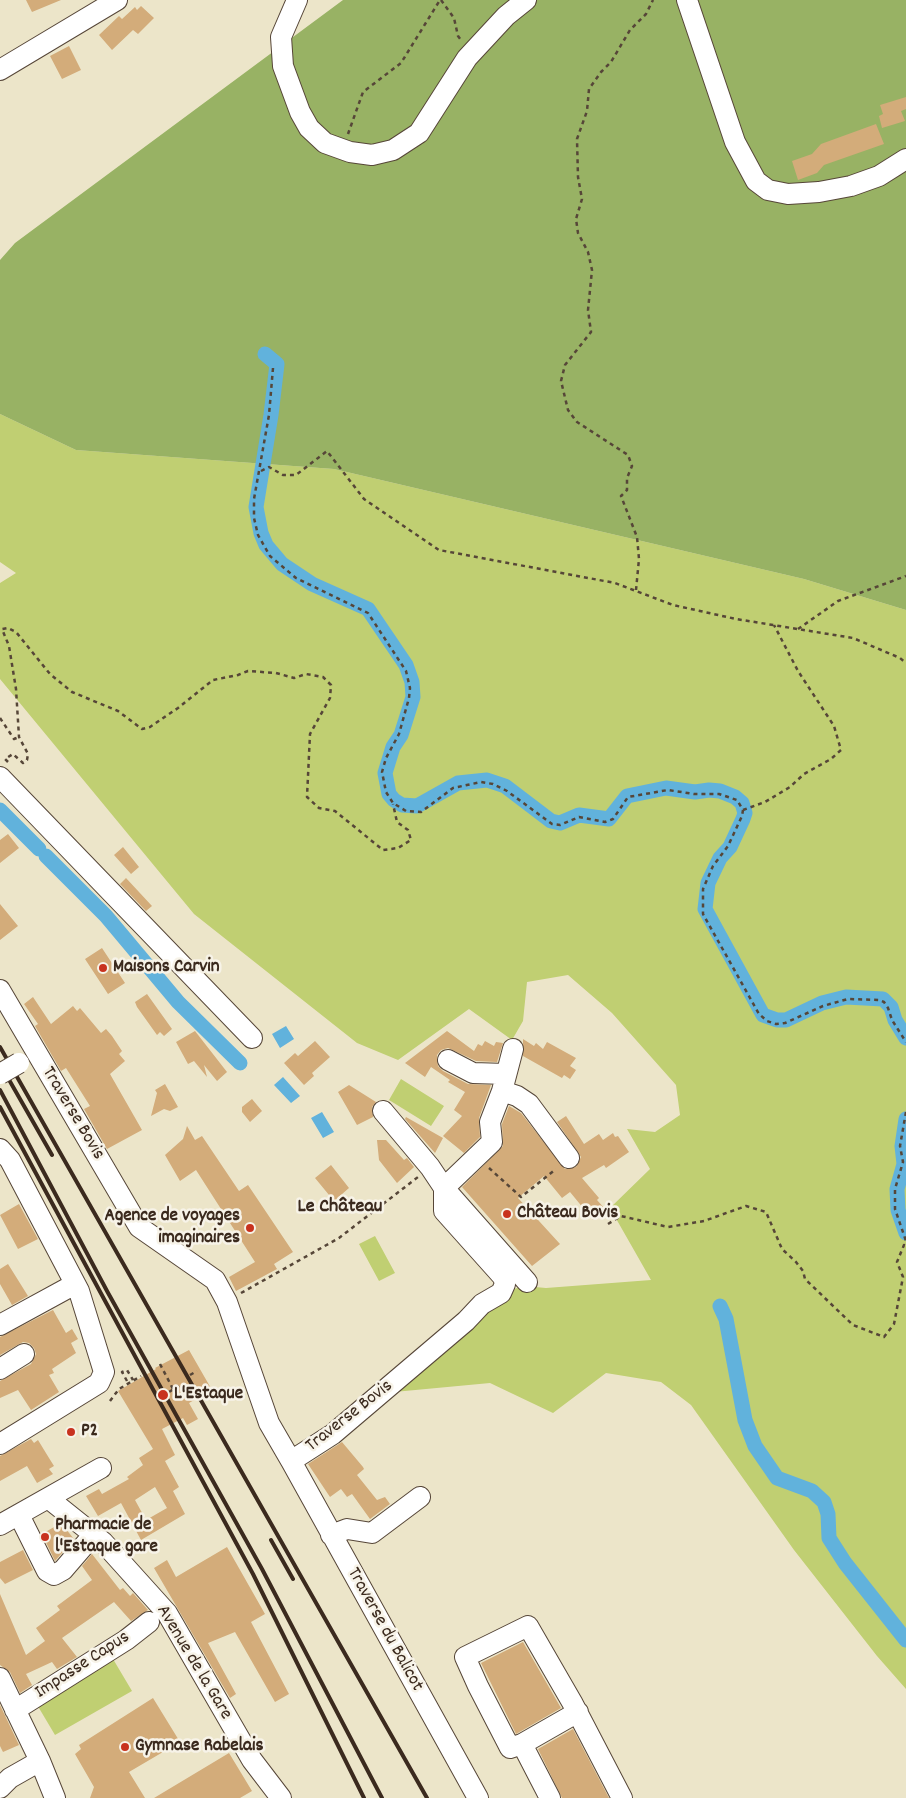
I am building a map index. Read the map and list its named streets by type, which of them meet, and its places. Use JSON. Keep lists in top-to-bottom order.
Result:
{
  "streets": {
    "street": [
      "Traverse Bovis",
      "Traverse du Balicot",
      "Avenue de la Gare",
      "Impasse Capus"
    ]
  },
  "crossings": [
    ["Traverse Bovis", "Traverse du Balicot"]
  ],
  "districts": ["Le Château"],
  "places": [
    "Maisons Carvin",
    "Château Bovis",
    "Agence de voyages imaginaires",
    "L'Estaque",
    "P2",
    "Pharmacie de l'Estaque gare",
    "Gymnase Rabelais"
  ]
}
